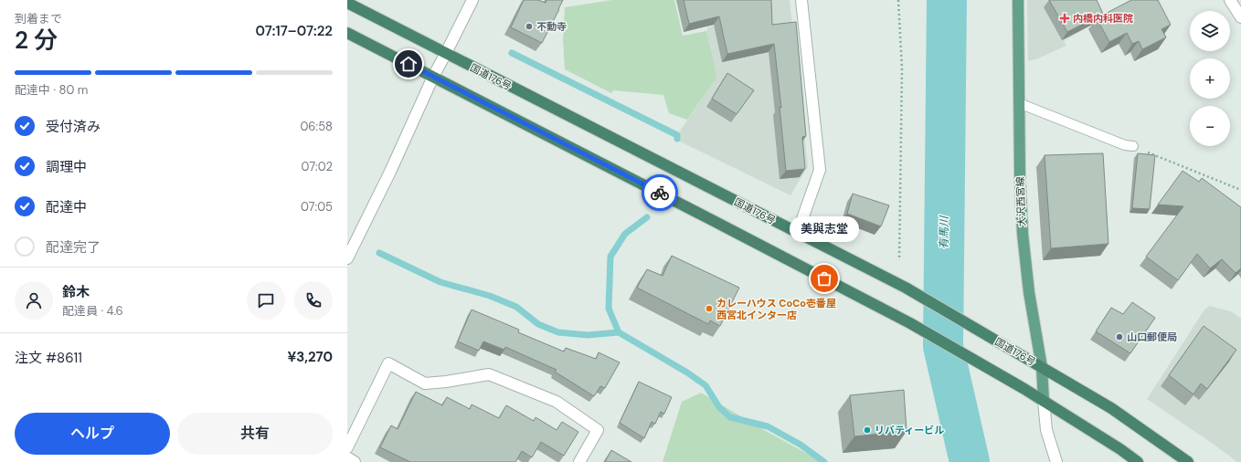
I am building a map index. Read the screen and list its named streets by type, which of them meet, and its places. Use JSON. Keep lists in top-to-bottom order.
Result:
{
  "streets": {
    "highway": ["国道176号"],
    "main road": ["大沢西宮線"]
  },
  "crossings": [
    ["国道176号", "大沢西宮線"]
  ],
  "water": ["有馬川"],
  "places": {
    "health": ["内橋内科医院"],
    "other": [
      "不動寺",
      "美與志堂",
      "カレーハウス CoCo壱番屋 西宮北インター店",
      "山口郵便局",
      "リバティービル"
    ]
  },
  "page": {
    "heading": ["2 分", "到着まで", "07:17–07:22"],
    "panel": [
      "鈴木",
      "配達員 · 4.6",
      "注文 #8611",
      "¥3,270"
    ],
    "map_buttons": ["+", "−"],
    "bar": "配達中 · 80 m",
    "list": [
      ["受付済み", "06:58"],
      ["調理中", "07:02"],
      ["配達中", "07:05"],
      "配達完了"
    ],
    "bubble": "美與志堂",
    "buttons": ["ヘルプ", "共有"]
  }
}
